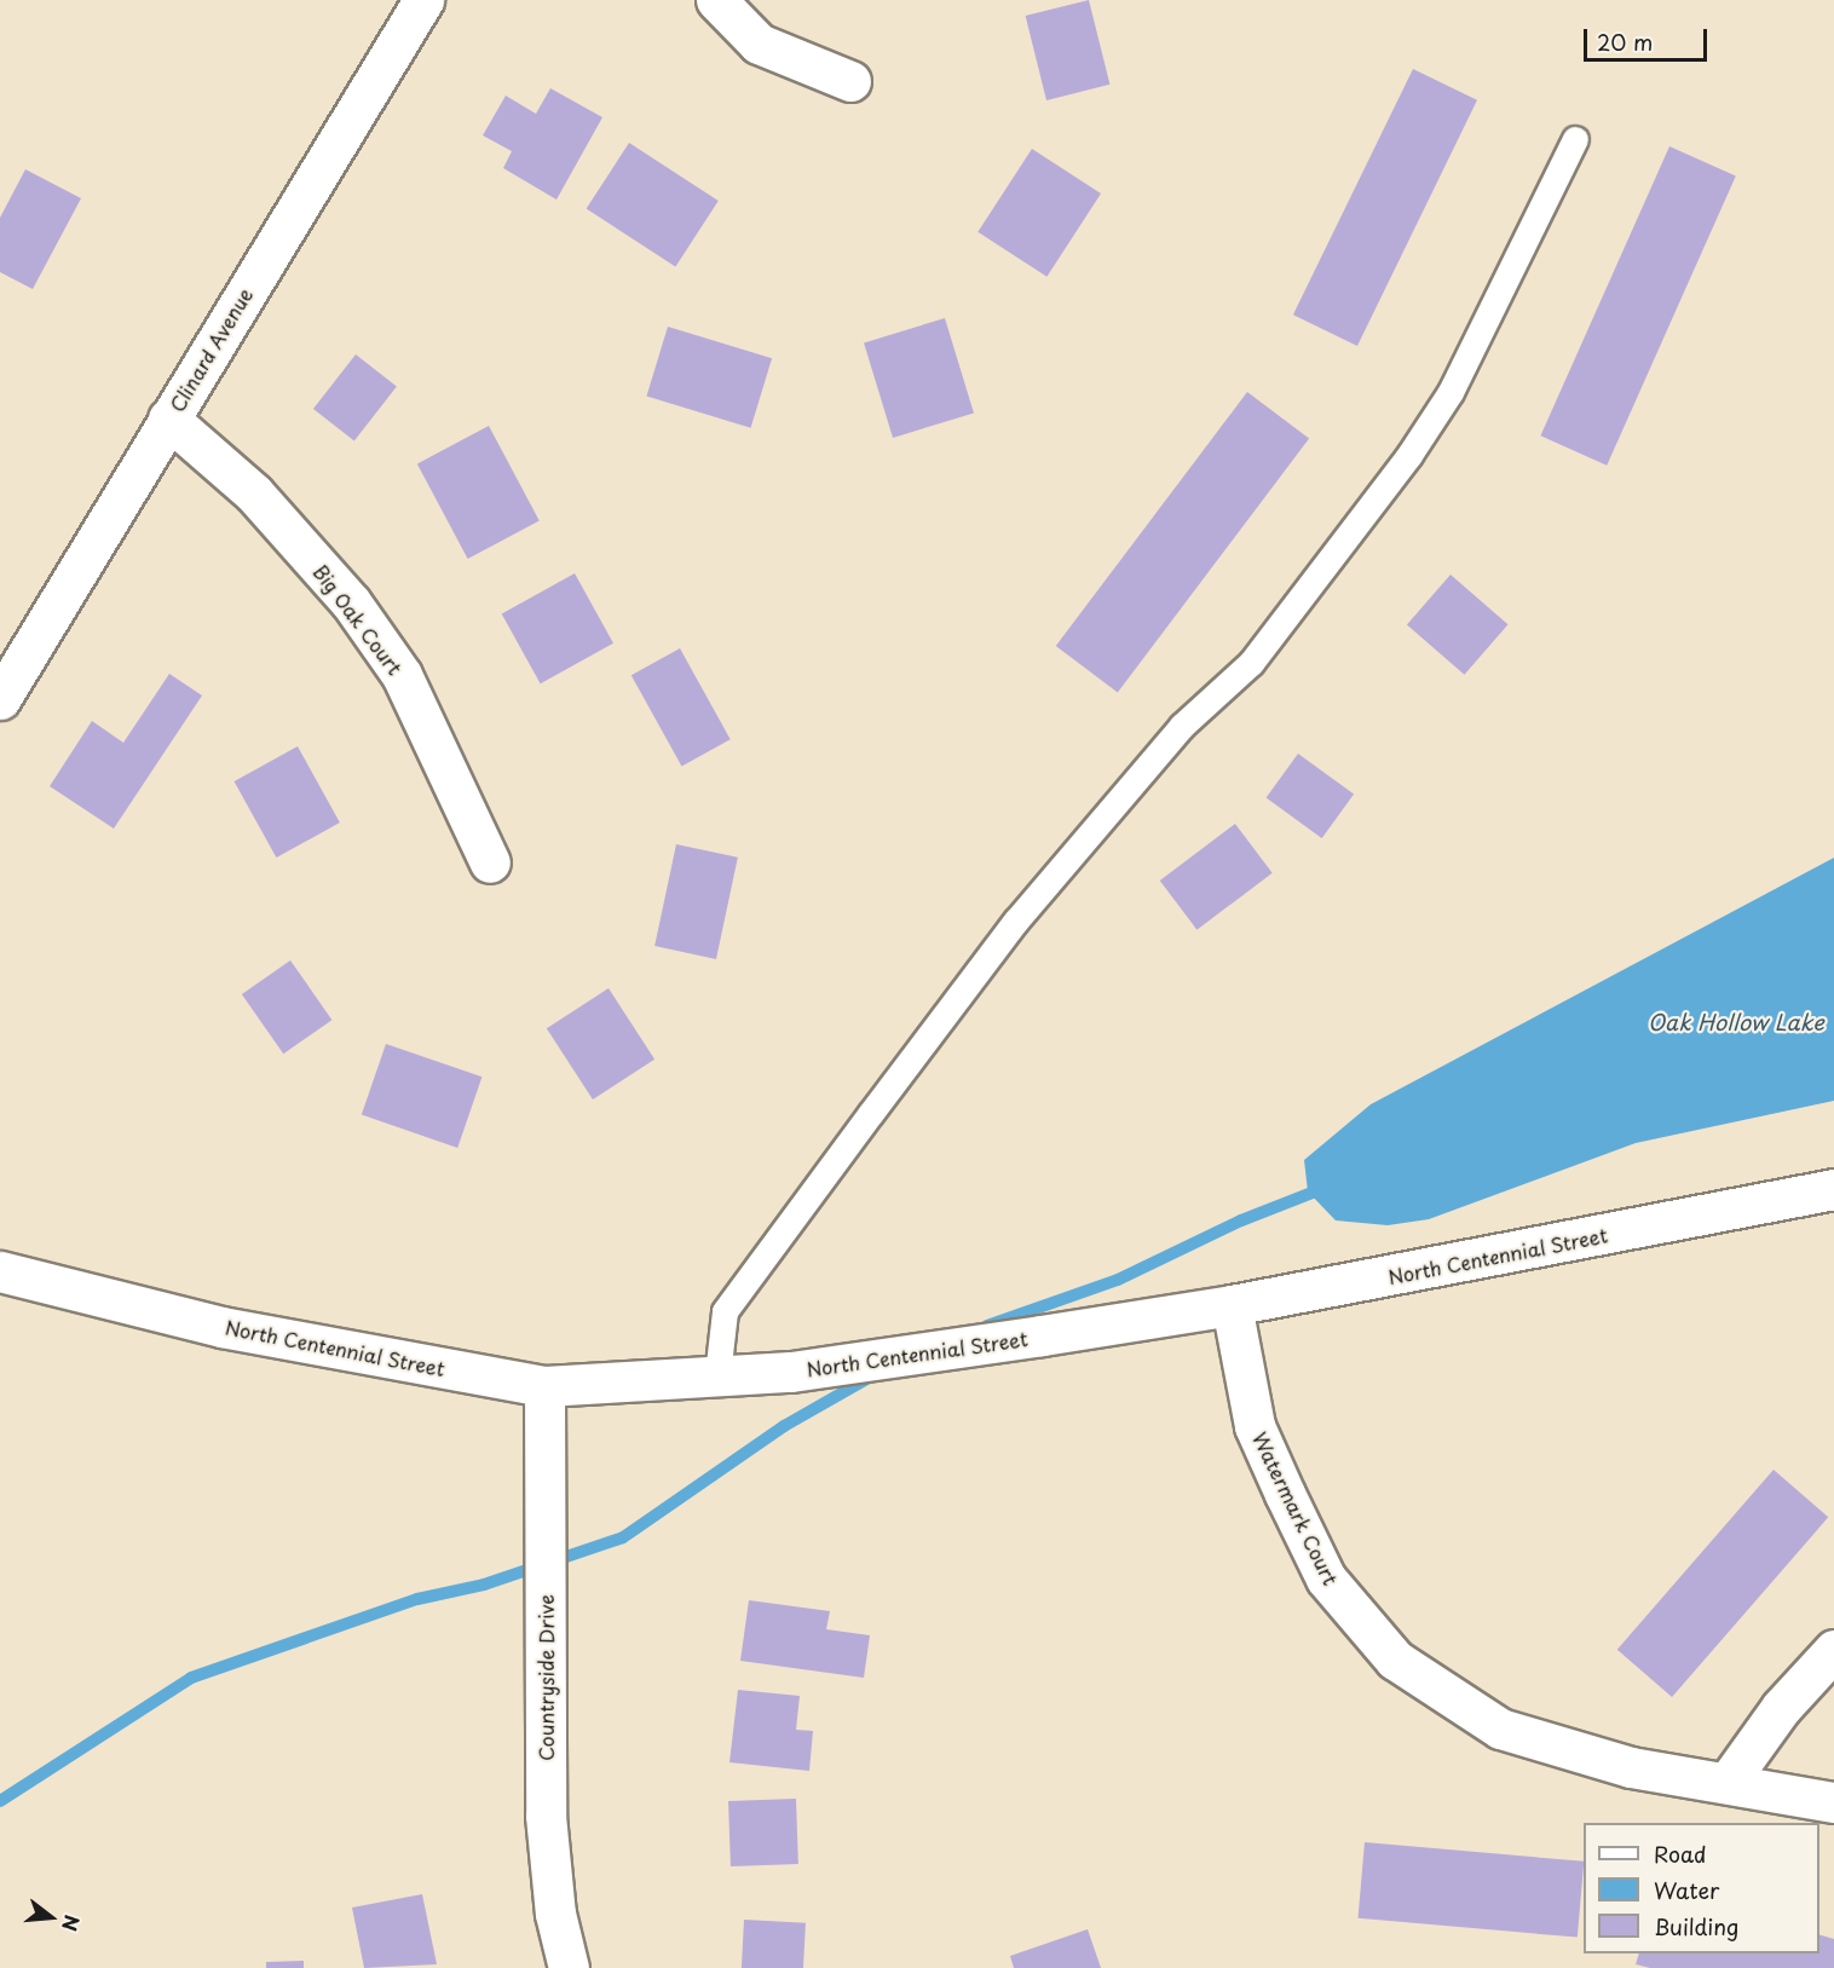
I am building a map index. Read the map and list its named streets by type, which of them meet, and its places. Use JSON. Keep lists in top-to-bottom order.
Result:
{
  "streets": {
    "street": [
      "Clinard Avenue",
      "Big Oak Court",
      "North Centennial Street",
      "Watermark Court",
      "Countryside Drive"
    ]
  },
  "crossings": [
    ["Clinard Avenue", "Big Oak Court"],
    ["North Centennial Street", "Watermark Court"],
    ["North Centennial Street", "Countryside Drive"]
  ],
  "water": ["Oak Hollow Lake"],
  "legend": ["Road", "Water", "Building"],
  "scale_bar": "20 m",
  "north": "right"
}
